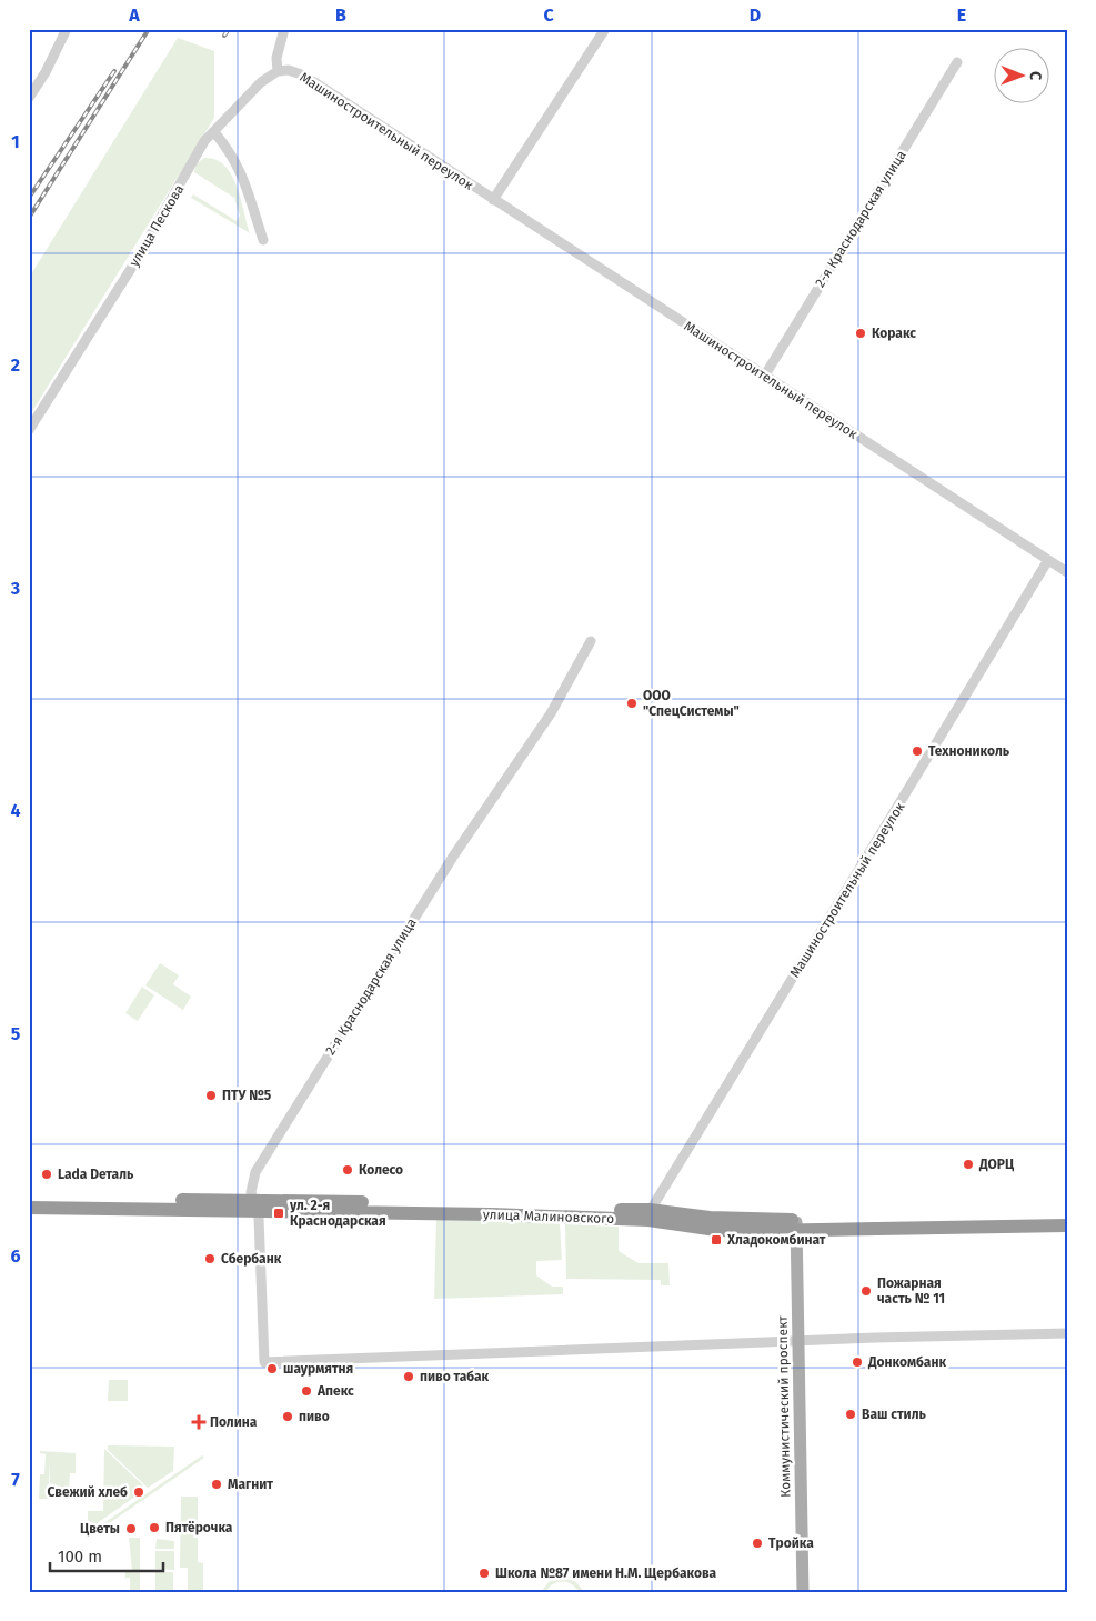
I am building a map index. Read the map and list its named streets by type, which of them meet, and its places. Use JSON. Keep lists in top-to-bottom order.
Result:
{
  "streets": {
    "highway": ["улица Малиновского"],
    "main road": ["Коммунистический проспект"],
    "street": ["Машиностроительный переулок", "2-я Краснодарская улица", "улица Пескова"]
  },
  "crossings": [
    ["Машиностроительный переулок", "2-я Краснодарская улица"],
    ["Машиностроительный переулок", "улица Пескова"],
    ["Машиностроительный переулок", "улица Малиновского"],
    ["2-я Краснодарская улица", "улица Малиновского"],
    ["2-я Краснодарская улица", "Коммунистический проспект"],
    ["улица Малиновского", "Коммунистический проспект"]
  ],
  "places": {
    "other": [
      "Коракс",
      "ООО \"СпецСистемы\"",
      "Технониколь",
      "ПТУ №5",
      "ДОРЦ",
      "Колесо",
      "Lada Dеталь",
      "Сбербанк",
      "Пожарная часть № 11",
      "Донкомбанк",
      "шаурмятня",
      "пиво табак",
      "Апекс",
      "Ваш стиль",
      "пиво",
      "Магнит",
      "Свежий хлеб",
      "Пятёрочка",
      "Цветы",
      "Тройка",
      "Школа №87 имени Н.М. Щербакова"
    ],
    "transit": ["ул. 2-я Краснодарская", "Хладокомбинат"],
    "health": ["Полина"]
  },
  "scale_bar": "100 m",
  "north": "right",
  "grid": {
    "columns": [
      "A",
      "B",
      "C",
      "D",
      "E"
    ],
    "rows": [
      "1",
      "2",
      "3",
      "4",
      "5",
      "6",
      "7"
    ]
  }
}
